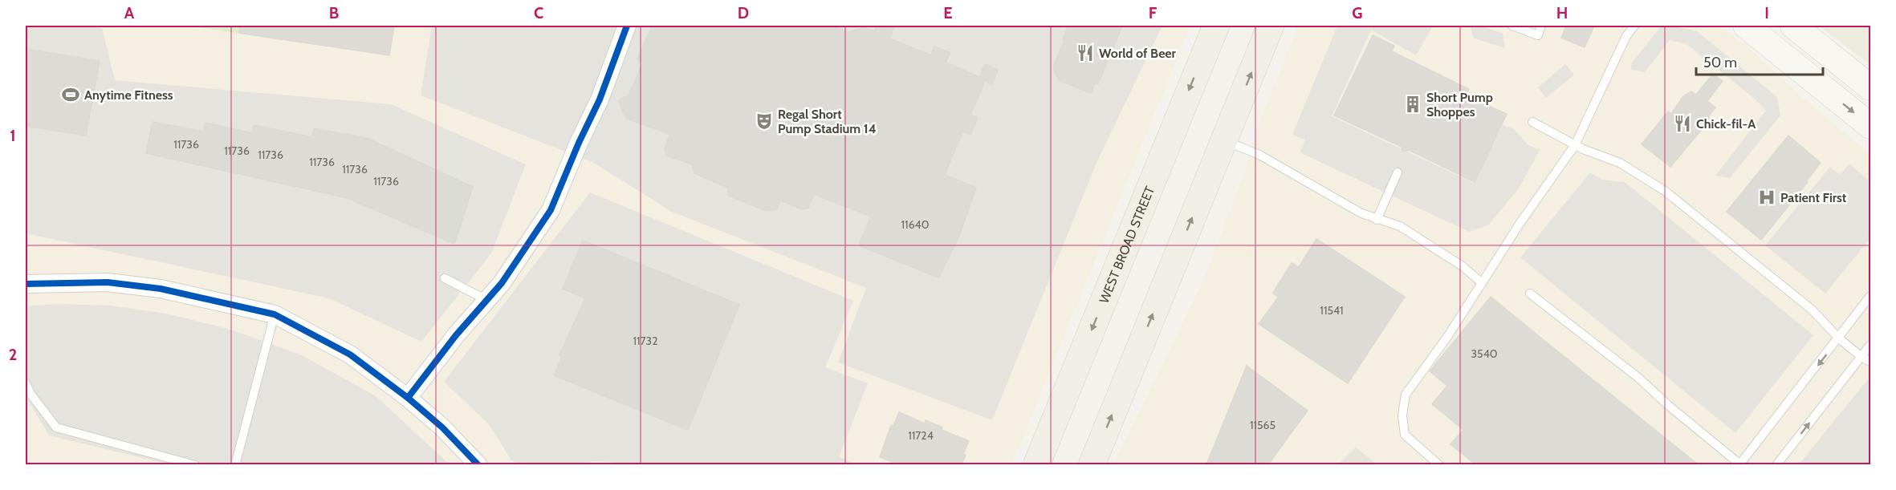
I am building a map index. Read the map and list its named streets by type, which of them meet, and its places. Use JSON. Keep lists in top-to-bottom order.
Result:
{
  "streets": {
    "main road": ["WEST BROAD STREET"]
  },
  "places": {
    "restaurant": ["World of Beer", "Chick-fil-A"],
    "sports": ["Anytime Fitness"],
    "building": ["Short Pump Shoppes"],
    "theatre": ["Regal Short Pump Stadium 14"],
    "hospital": ["Patient First"]
  },
  "house_numbers": [
    "11736",
    "11736",
    "11736",
    "11736",
    "11736",
    "11736",
    "11640",
    "11541",
    "11732",
    "3540",
    "11565",
    "11724"
  ],
  "scale_bar": "50 m",
  "grid": {
    "columns": [
      "A",
      "B",
      "C",
      "D",
      "E",
      "F",
      "G",
      "H",
      "I"
    ],
    "rows": ["1", "2"]
  }
}
